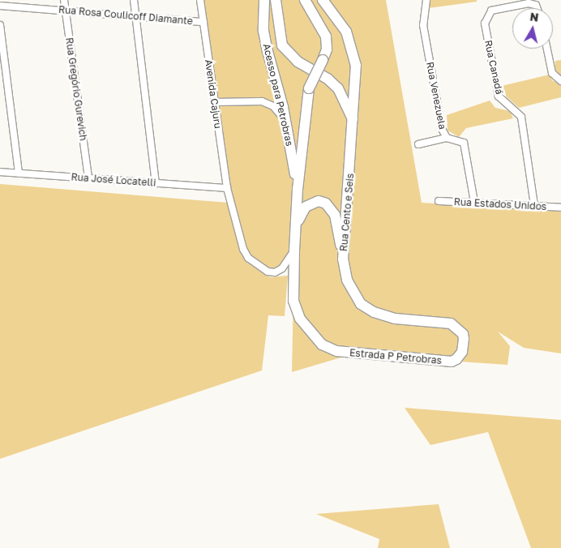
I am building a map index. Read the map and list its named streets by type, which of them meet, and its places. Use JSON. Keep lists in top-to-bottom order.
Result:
{
  "streets": {
    "main road": ["Acesso para Petrobras", "Rua Cento e Seis", "Estrada P Petrobras"],
    "street": [
      "Rua Rosa Coulicoff Diamante",
      "Rua Canadá",
      "Rua Gregório Gurevich",
      "Avenida Cajuru",
      "Rua Venezuela",
      "Rua José Locatelli",
      "Rua Estados Unidos"
    ]
  },
  "crossings": [
    ["Rua Rosa Coulicoff Diamante", "Rua Gregório Gurevich"],
    ["Rua Rosa Coulicoff Diamante", "Avenida Cajuru"],
    ["Rua Canadá", "Rua Estados Unidos"],
    ["Rua Gregório Gurevich", "Rua José Locatelli"],
    ["Avenida Cajuru", "Acesso para Petrobras"],
    ["Avenida Cajuru", "Rua José Locatelli"],
    ["Acesso para Petrobras", "Estrada P Petrobras"],
    ["Rua Venezuela", "Rua Estados Unidos"],
    ["Rua Cento e Seis", "Estrada P Petrobras"]
  ],
  "north": "top"
}
